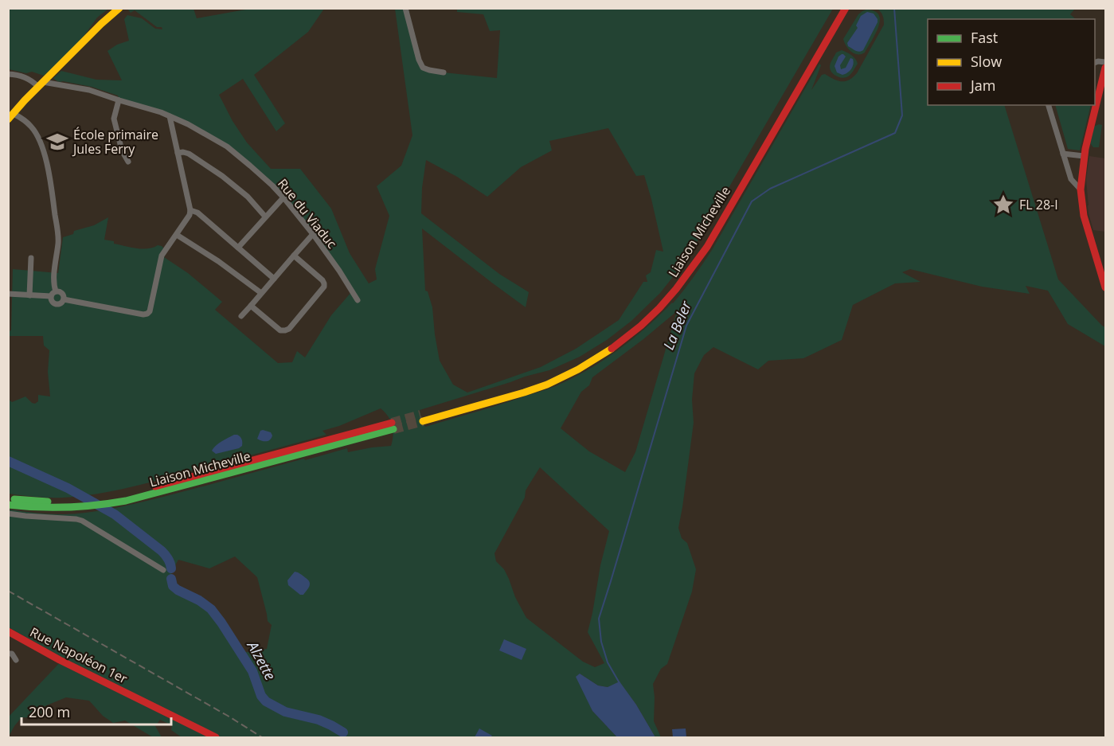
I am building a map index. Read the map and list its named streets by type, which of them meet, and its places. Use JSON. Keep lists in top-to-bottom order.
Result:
{
  "streets": {
    "main road": ["Liaison Micheville", "Rue Napoléon 1er"],
    "street": ["Rue du Viaduc"]
  },
  "water": ["La Beler", "Alzette"],
  "places": {
    "school or university": ["École primaire Jules Ferry"],
    "place": ["FL 28-I"]
  },
  "legend": ["Fast", "Slow", "Jam"],
  "scale_bar": "200 m"
}
